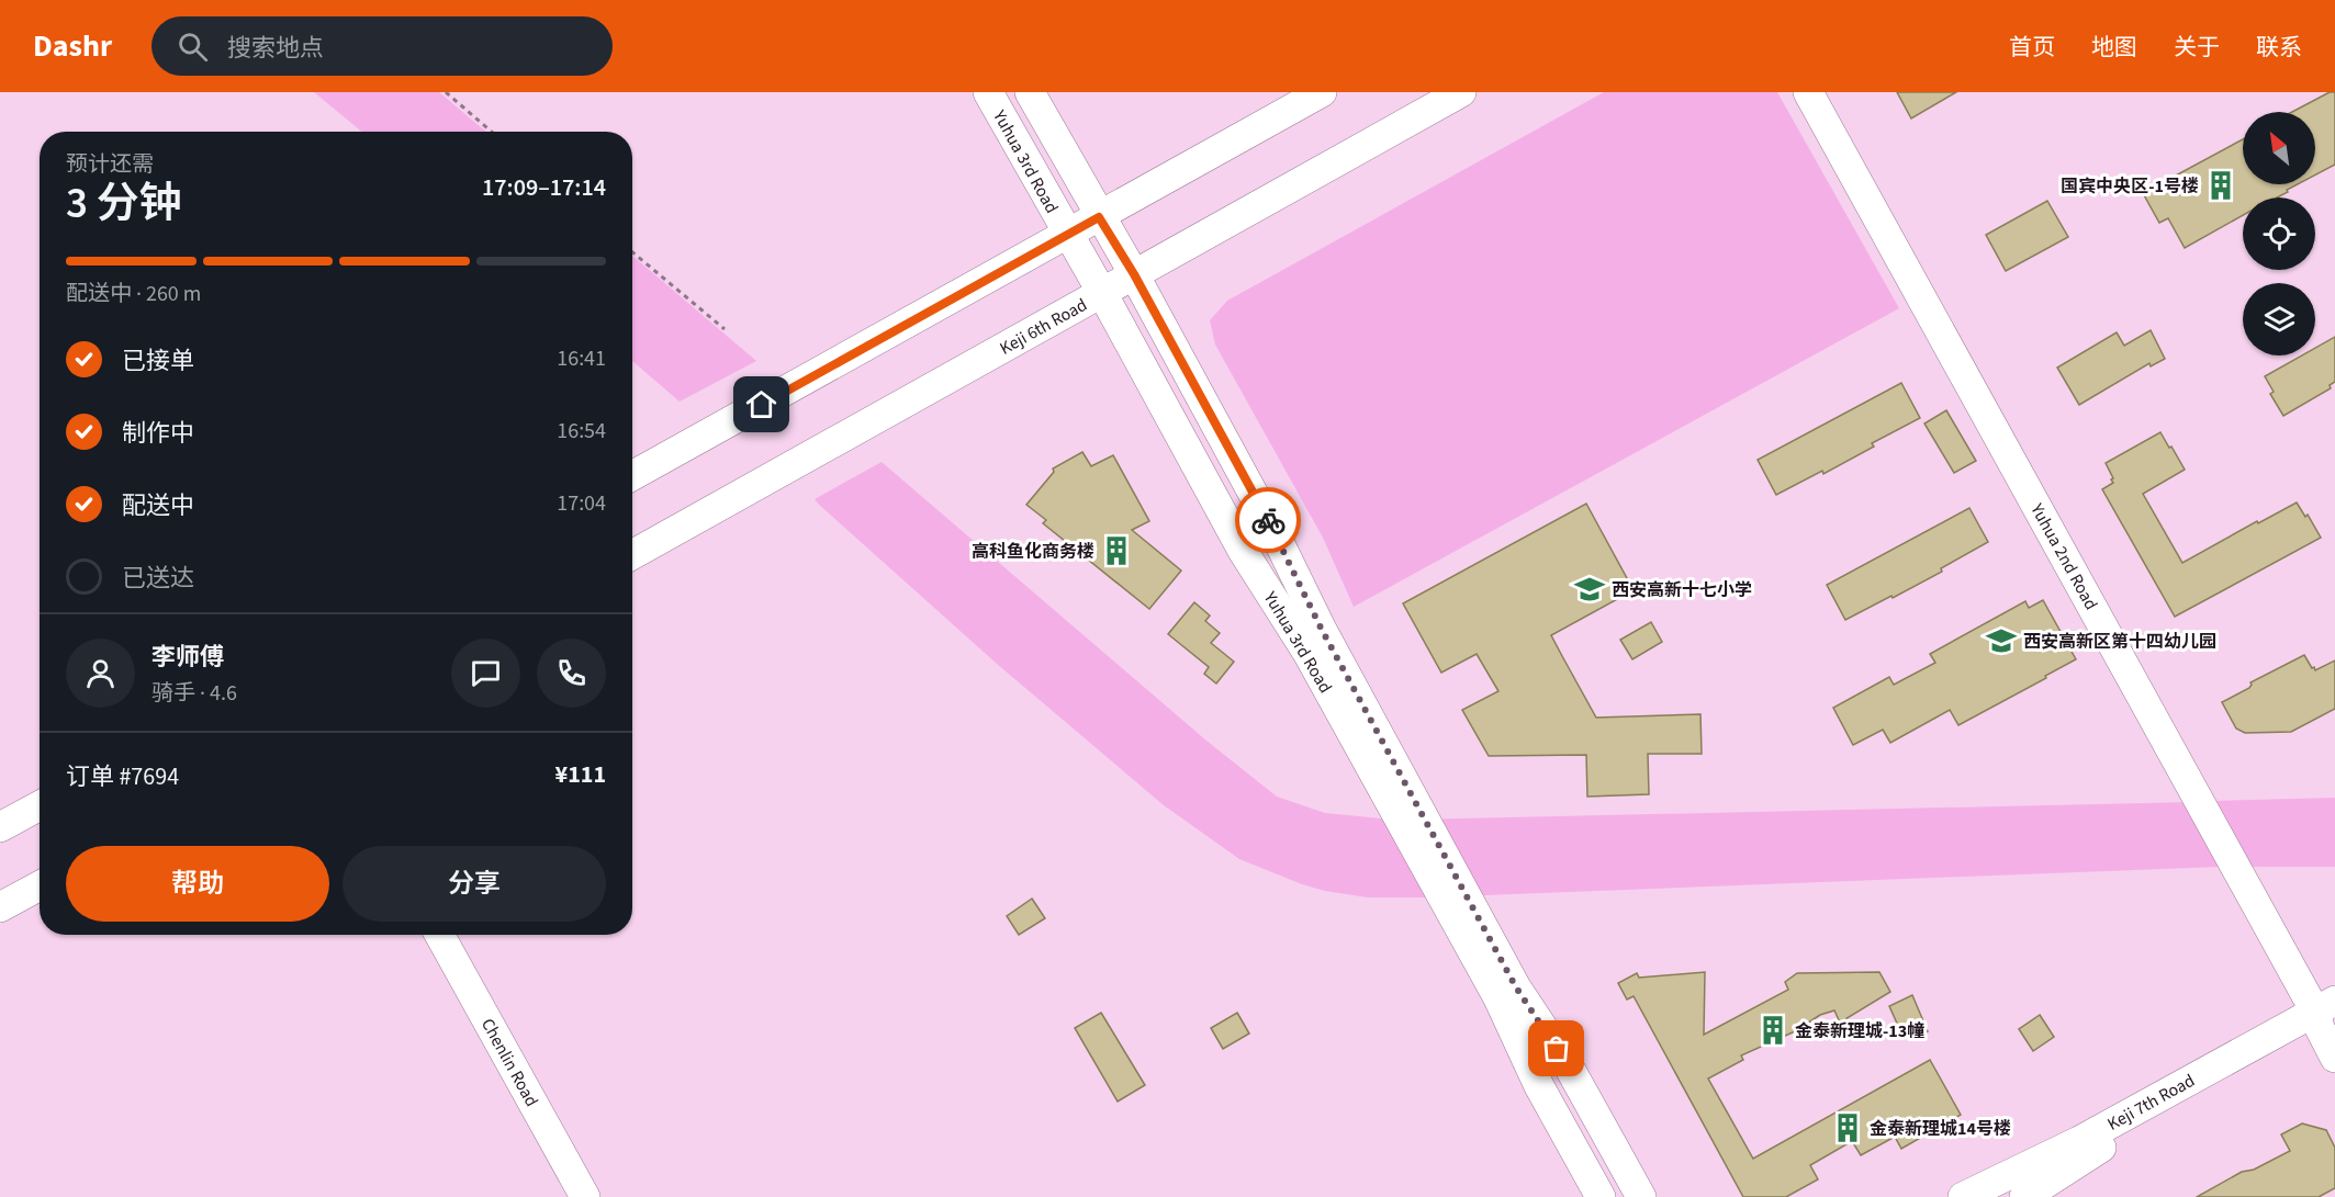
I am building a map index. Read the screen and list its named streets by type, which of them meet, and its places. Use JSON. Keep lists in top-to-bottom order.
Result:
{
  "streets": {
    "street": [
      "Yuhua 3rd Road",
      "Keji 6th Road",
      "Yuhua 2nd Road",
      "Chenlin Road",
      "Keji 7th Road"
    ]
  },
  "crossings": [
    ["Yuhua 3rd Road", "Keji 6th Road"],
    ["Yuhua 2nd Road", "Keji 7th Road"]
  ],
  "places": {
    "building": [
      "国宾中央区-1号楼",
      "高科鱼化商务楼",
      "金泰新理城-13幢",
      "金泰新理城14号楼"
    ],
    "school or university": ["西安高新十七小学", "西安高新区第十四幼儿园"]
  },
  "north": "top left",
  "page": {
    "header": "Dashr",
    "search": "搜索地点",
    "nav": [
      "首页",
      "地图",
      "关于",
      "联系"
    ],
    "heading": ["3 分钟", "预计还需", "17:09–17:14"],
    "panel": [
      "李师傅",
      "骑手 · 4.6",
      "订单 #7694",
      "¥111"
    ],
    "bar": "配送中 · 260 m",
    "list": [
      ["已接单", "16:41"],
      ["制作中", "16:54"],
      ["配送中", "17:04"],
      "已送达"
    ],
    "buttons": ["帮助", "分享"]
  }
}
